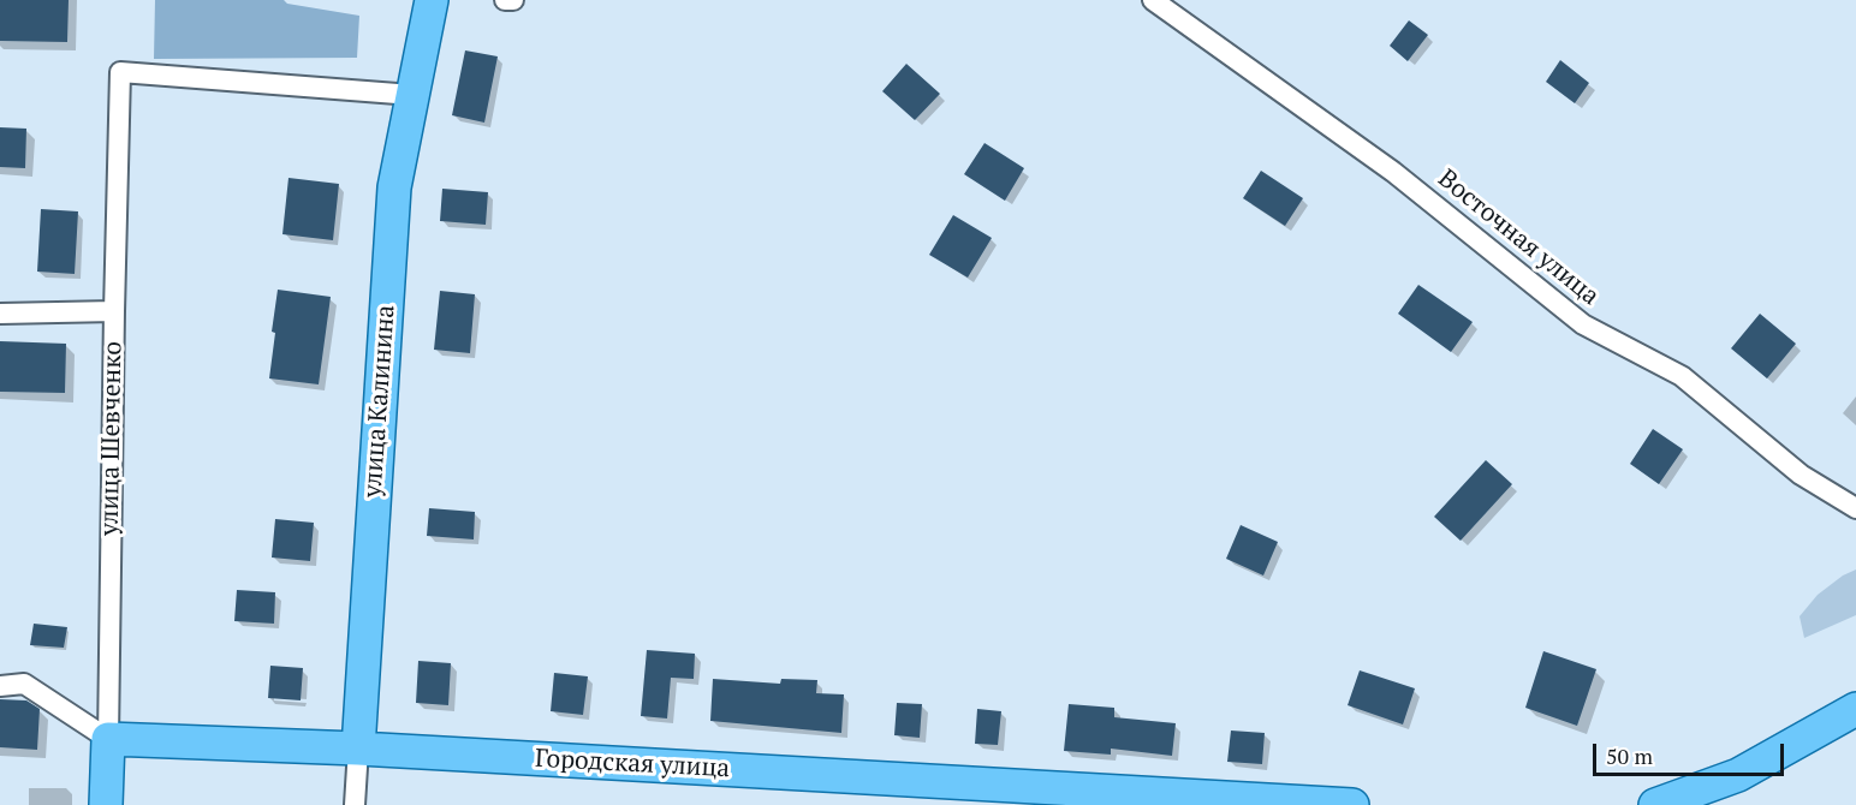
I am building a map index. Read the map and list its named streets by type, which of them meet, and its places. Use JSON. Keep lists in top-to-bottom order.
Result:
{
  "streets": {
    "main road": ["улица Калинина", "улица Шевченко", "Городская улица"],
    "street": ["Восточная улица"]
  },
  "crossings": [
    ["улица Калинина", "улица Шевченко"],
    ["улица Калинина", "Городская улица"],
    ["улица Шевченко", "Городская улица"]
  ],
  "scale_bar": "50 m"
}
